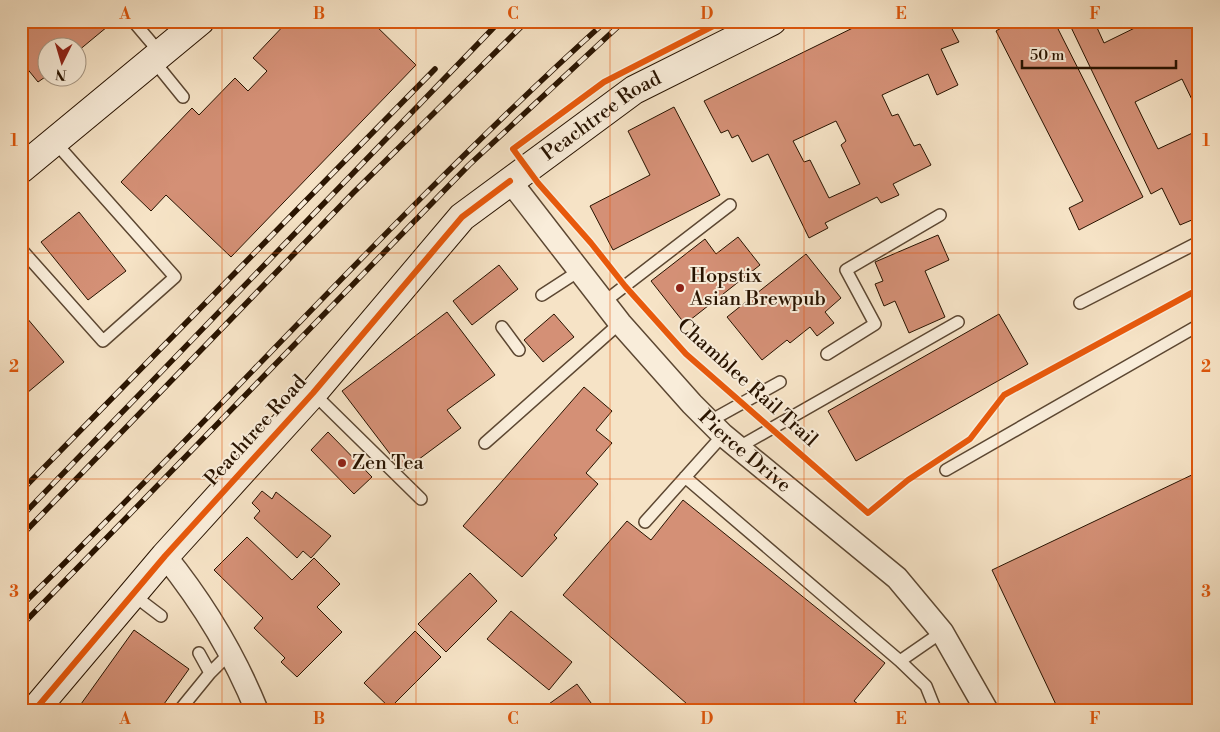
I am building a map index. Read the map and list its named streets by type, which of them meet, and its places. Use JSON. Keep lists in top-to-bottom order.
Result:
{
  "streets": {
    "street": ["Peachtree Road", "Pierce Drive"],
    "cycle path": ["Chamblee Rail Trail"]
  },
  "crossings": [
    ["Peachtree Road", "Pierce Drive"]
  ],
  "places": ["Hopstix Asian Brewpub", "Zen Tea"],
  "scale_bar": "50 m",
  "north": "bottom",
  "grid": {
    "columns": [
      "A",
      "B",
      "C",
      "D",
      "E",
      "F"
    ],
    "rows": ["1", "2", "3"]
  }
}
